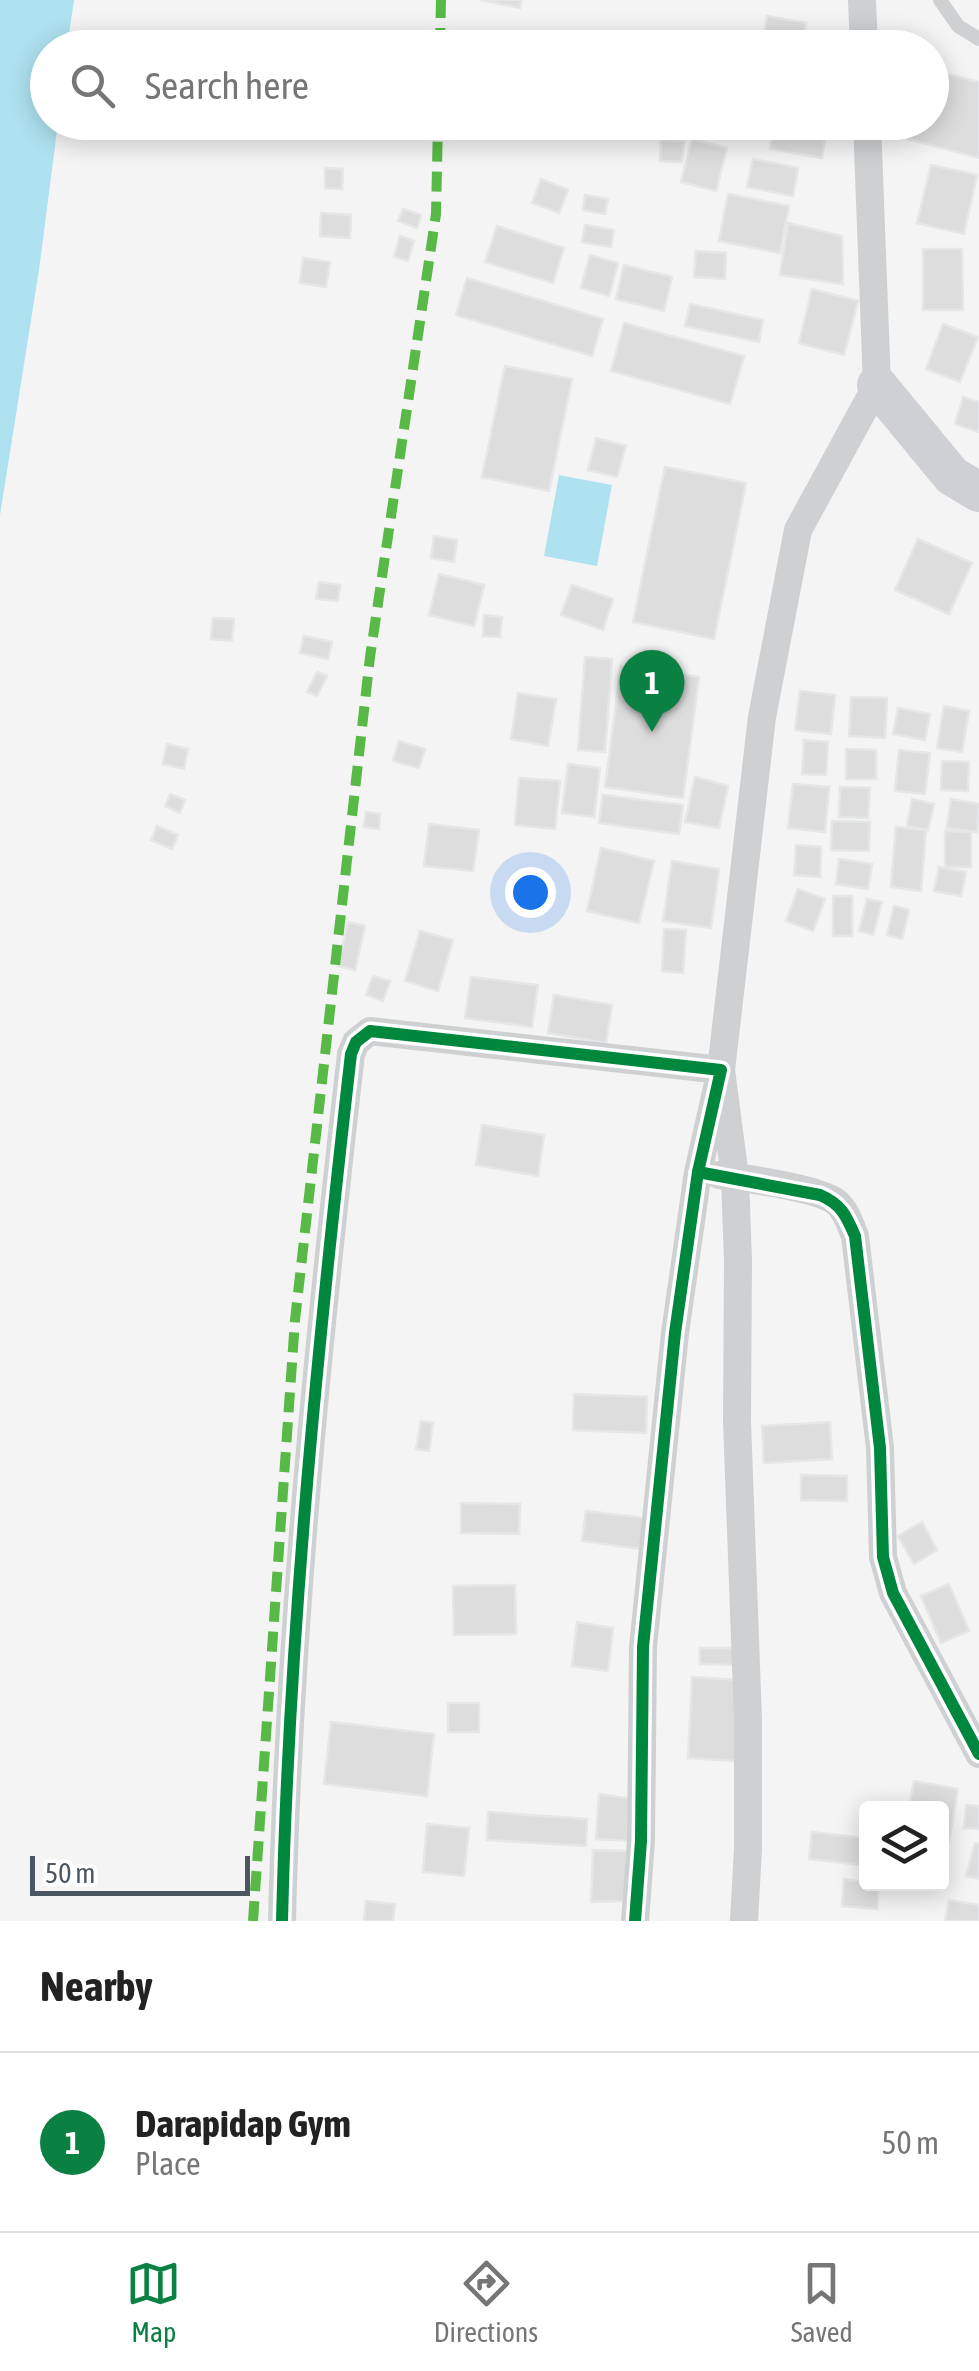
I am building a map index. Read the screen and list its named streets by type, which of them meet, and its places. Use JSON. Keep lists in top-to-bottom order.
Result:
{
  "scale_bar": "50 m",
  "page": {
    "search": "Search here",
    "pins": "1",
    "scale": "50 m",
    "heading": "Nearby",
    "list": [
      {
        "mark": "1",
        "name": "Darapidap Gym",
        "note": "Place",
        "value": "50 m"
      }
    ],
    "nav": ["Map", "Directions", "Saved"]
  }
}
